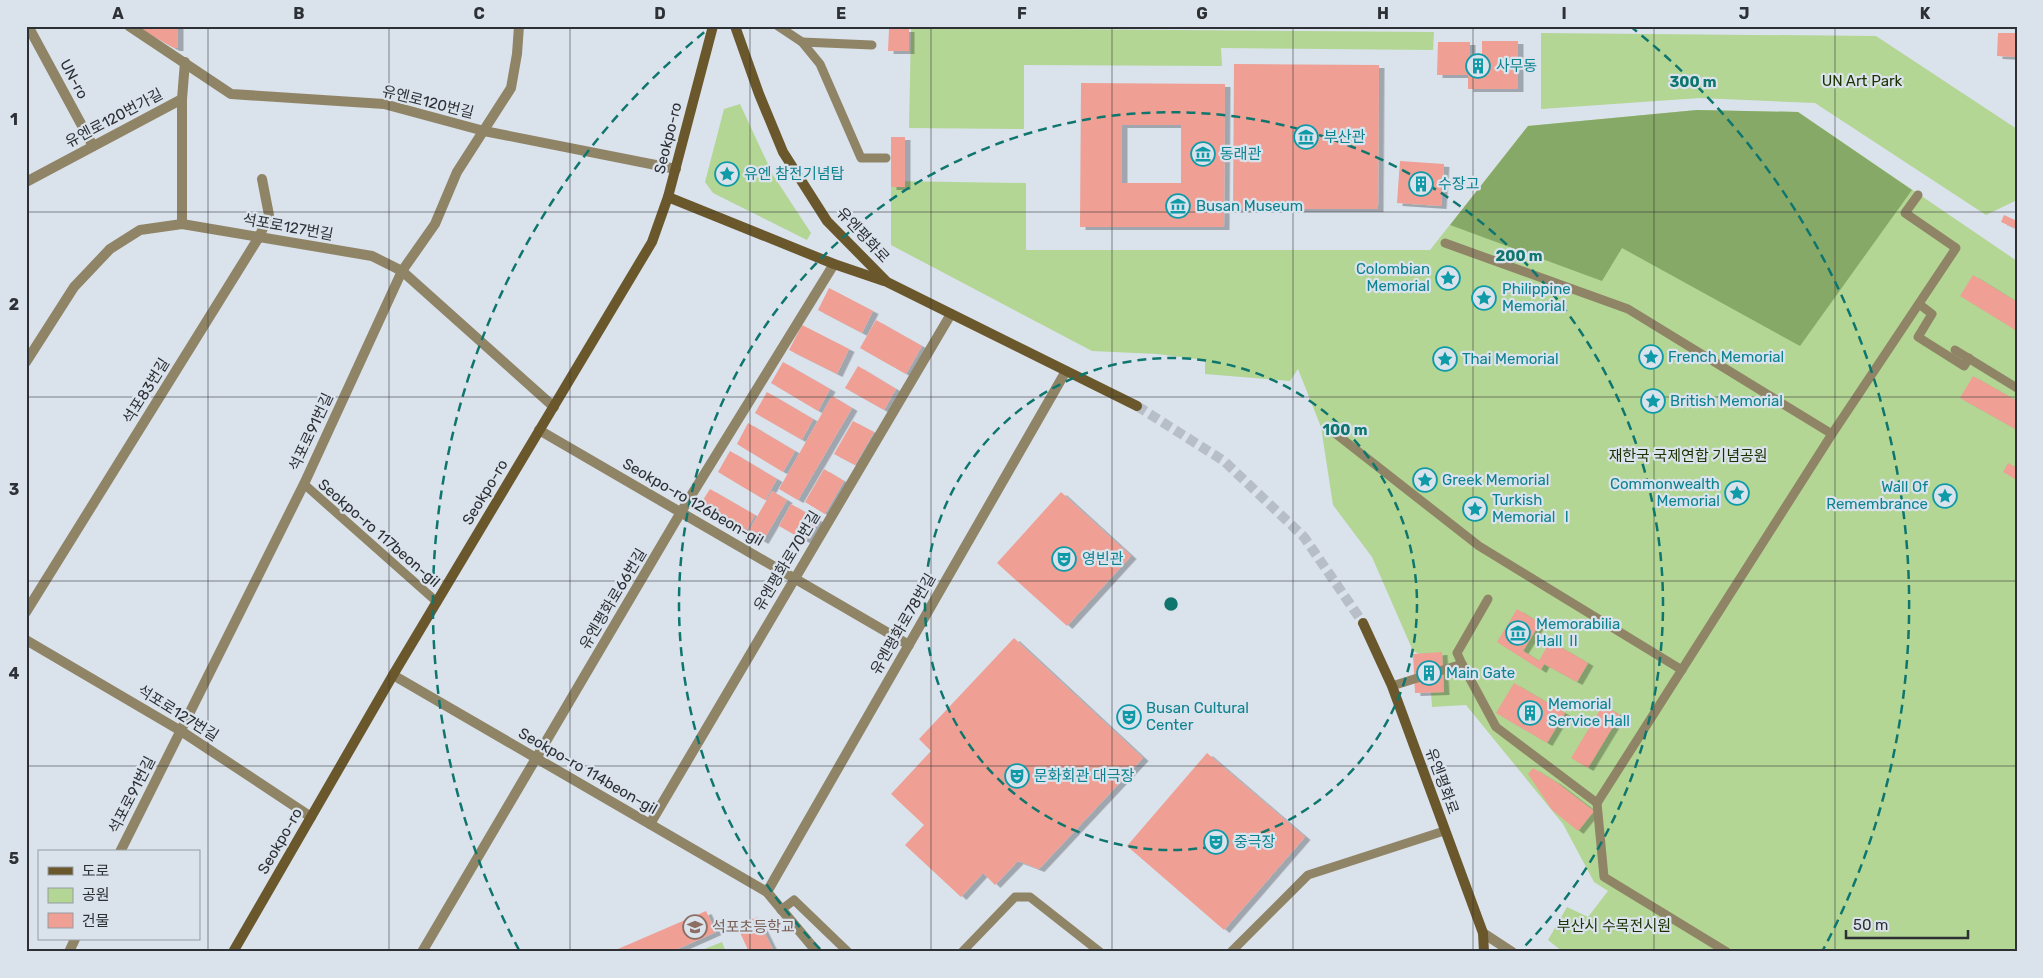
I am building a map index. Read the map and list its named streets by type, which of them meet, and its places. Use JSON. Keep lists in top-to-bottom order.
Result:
{
  "streets": {
    "main road": ["Seokpo-ro", "유엔평화로"],
    "street": [
      "UN-ro",
      "유엔로120번길",
      "유엔로120번가길",
      "석포로127번길",
      "석포83번길",
      "석포로91번길",
      "Seokpo-ro 126beon-gil",
      "유엔평화로70번길",
      "유엔평화로66번길",
      "유엔평화로78번길",
      "Seokpo-ro 114beon-gil"
    ],
    "lane": ["Seokpo-ro 117beon-gil"]
  },
  "crossings": [
    ["UN-ro", "유엔로120번가길"],
    ["유엔로120번길", "유엔로120번가길"],
    ["유엔로120번길", "Seokpo-ro"],
    ["유엔로120번길", "석포로91번길"],
    ["Seokpo-ro", "석포로127번길"],
    ["Seokpo-ro", "Seokpo-ro 126beon-gil"],
    ["Seokpo-ro", "Seokpo-ro 117beon-gil"],
    ["Seokpo-ro", "Seokpo-ro 114beon-gil"],
    ["석포로127번길", "석포83번길"],
    ["석포로127번길", "석포로91번길"],
    ["유엔평화로", "유엔평화로70번길"],
    ["유엔평화로", "유엔평화로78번길"],
    ["석포로91번길", "Seokpo-ro 117beon-gil"],
    ["Seokpo-ro 126beon-gil", "유엔평화로70번길"],
    ["Seokpo-ro 126beon-gil", "유엔평화로66번길"],
    ["Seokpo-ro 126beon-gil", "유엔평화로78번길"],
    ["유엔평화로70번길", "Seokpo-ro 114beon-gil"],
    ["유엔평화로66번길", "Seokpo-ro 114beon-gil"],
    ["유엔평화로78번길", "Seokpo-ro 114beon-gil"]
  ],
  "parks": ["UN Art Park", "재한국 국제연합 기념공원", "부산시 수목전시원"],
  "places": {
    "building": [
      "사무동",
      "수장고",
      "Main Gate",
      "Memorial Service Hall"
    ],
    "museum": [
      "부산관",
      "동래관",
      "Busan Museum",
      "Memorabilia Hall Ⅱ"
    ],
    "place": [
      "유엔 참전기념탑",
      "Colombian Memorial",
      "Philippine Memorial",
      "French Memorial",
      "Thai Memorial",
      "British Memorial",
      "Greek Memorial",
      "Commonwealth Memorial",
      "Wall Of Remembrance",
      "Turkish Memorial Ⅰ"
    ],
    "theatre": [
      "영빈관",
      "Busan Cultural Center",
      "문화회관 대극장",
      "중극장"
    ],
    "school or university": ["석포초등학교"]
  },
  "legend": ["도로", "공원", "건물"],
  "scale_bar": "50 m",
  "grid": {
    "columns": [
      "A",
      "B",
      "C",
      "D",
      "E",
      "F",
      "G",
      "H",
      "I",
      "J",
      "K"
    ],
    "rows": [
      "1",
      "2",
      "3",
      "4",
      "5"
    ]
  },
  "rings": ["300 m", "200 m", "100 m"]
}
